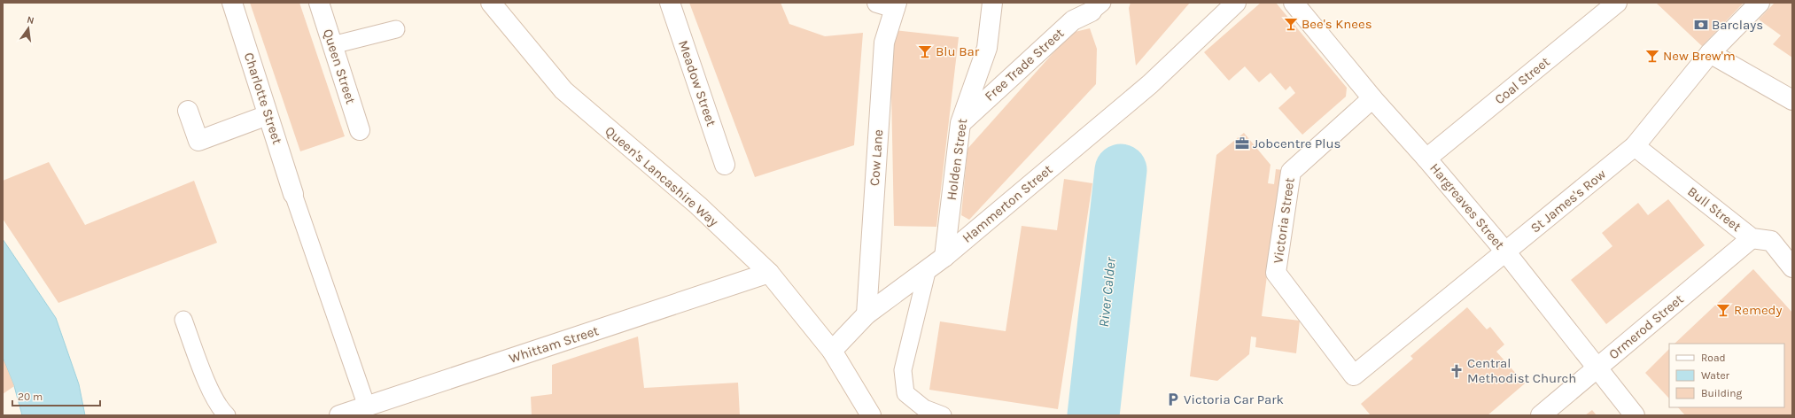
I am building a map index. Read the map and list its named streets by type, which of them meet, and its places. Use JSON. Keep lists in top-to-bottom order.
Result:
{
  "streets": {
    "street": [
      "Free Trade Street",
      "Queen Street",
      "Coal Street",
      "Meadow Street",
      "Charlotte Street",
      "Cow Lane",
      "Holden Street",
      "Queen's Lancashire Way",
      "St James's Row",
      "Hammerton Street",
      "Hargreaves Street",
      "Bull Street",
      "Victoria Street",
      "Ormerod Street",
      "Whittam Street"
    ]
  },
  "crossings": [
    ["Free Trade Street", "Holden Street"],
    ["Coal Street", "Hargreaves Street"],
    ["Cow Lane", "Hammerton Street"],
    ["Holden Street", "Hammerton Street"],
    ["Queen's Lancashire Way", "Hammerton Street"],
    ["Queen's Lancashire Way", "Whittam Street"],
    ["St James's Row", "Hargreaves Street"],
    ["St James's Row", "Bull Street"],
    ["St James's Row", "Victoria Street"],
    ["Hargreaves Street", "Victoria Street"],
    ["Hargreaves Street", "Ormerod Street"],
    ["Bull Street", "Ormerod Street"]
  ],
  "water": ["River Calder"],
  "places": {
    "bar": [
      "Bee's Knees",
      "Blu Bar",
      "New Brew'm",
      "Remedy"
    ],
    "bank": ["Barclays"],
    "office": ["Jobcentre Plus"],
    "church": ["Central Methodist Church"],
    "parking": ["Victoria Car Park"]
  },
  "legend": ["Road", "Water", "Building"],
  "scale_bar": "20 m",
  "north": "top"
}
